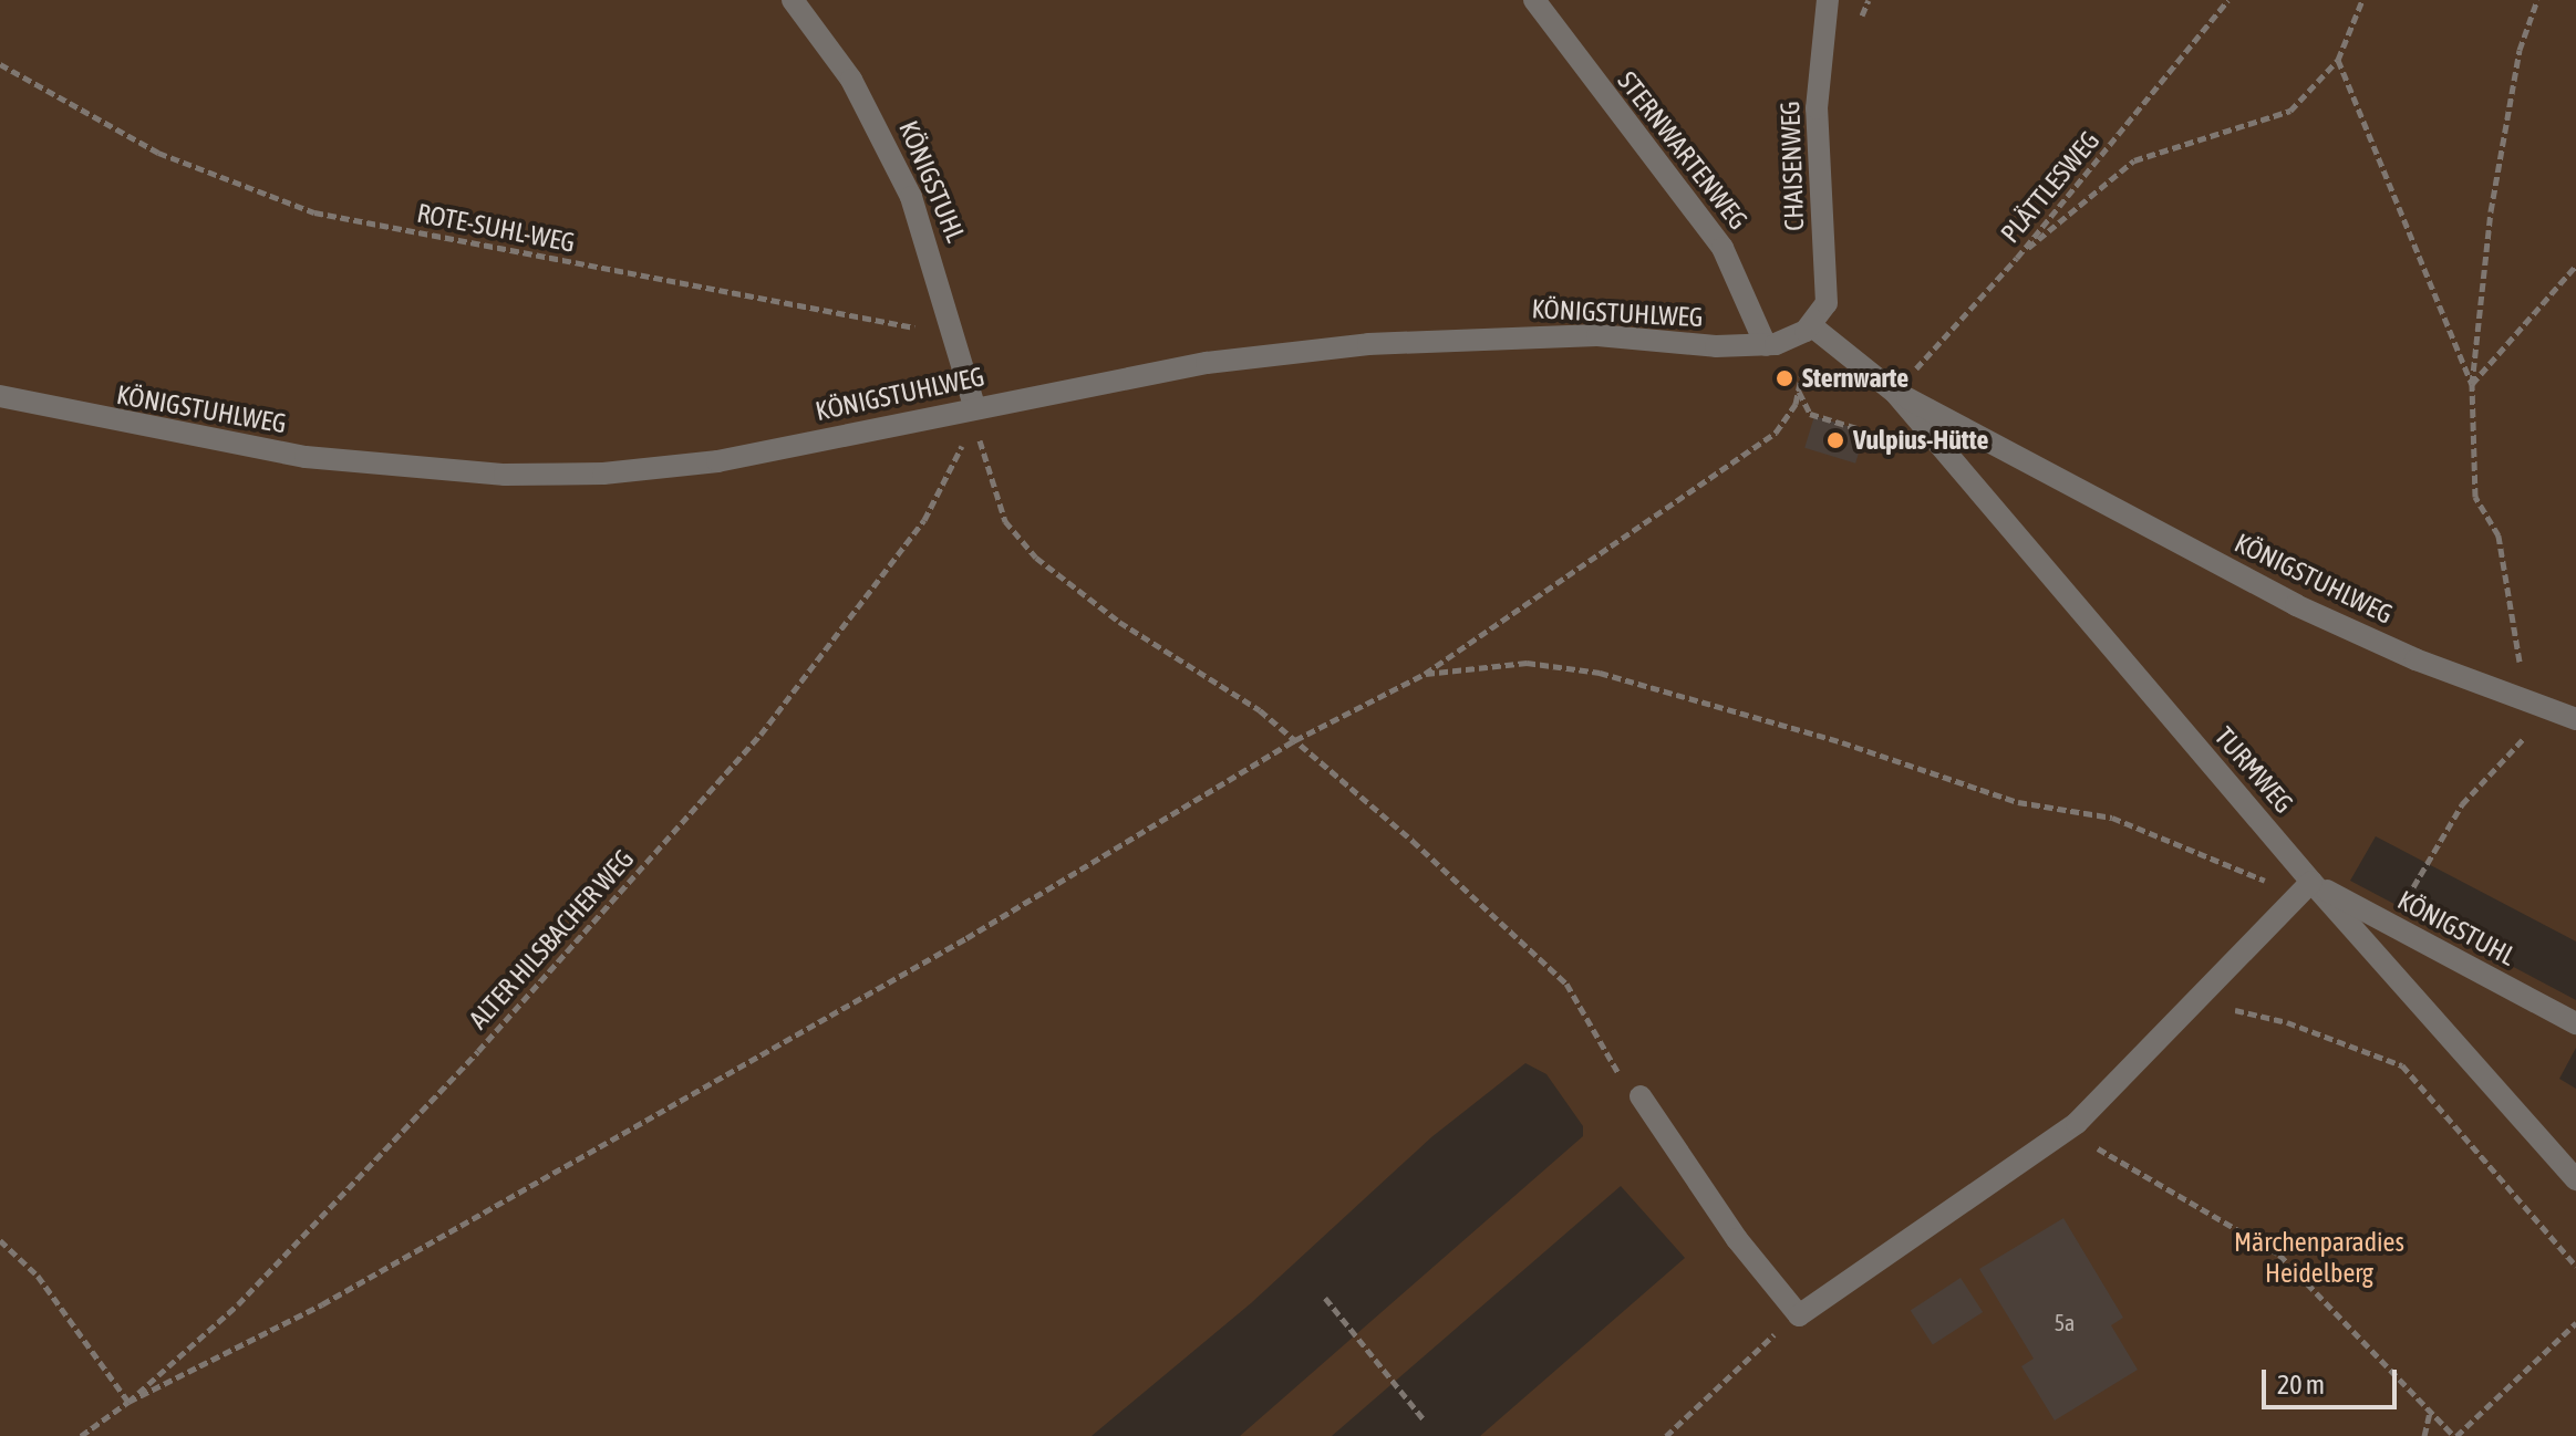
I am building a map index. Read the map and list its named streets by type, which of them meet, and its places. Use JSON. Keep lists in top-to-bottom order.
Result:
{
  "streets": {
    "street": [
      "STERNWARTENWEG",
      "CHAISENWEG",
      "KÖNIGSTUHL",
      "KÖNIGSTUHLWEG",
      "TURMWEG"
    ],
    "path": ["PLÄTTLESWEG", "ROTE-SUHL-WEG", "ALTER HILSBACHER WEG"]
  },
  "crossings": [
    ["STERNWARTENWEG", "KÖNIGSTUHLWEG"],
    ["CHAISENWEG", "KÖNIGSTUHLWEG"],
    ["KÖNIGSTUHL", "KÖNIGSTUHLWEG"],
    ["KÖNIGSTUHL", "TURMWEG"],
    ["KÖNIGSTUHL", "ALTER HILSBACHER WEG"],
    ["PLÄTTLESWEG", "KÖNIGSTUHLWEG"],
    ["PLÄTTLESWEG", "TURMWEG"],
    ["KÖNIGSTUHLWEG", "TURMWEG"],
    ["KÖNIGSTUHLWEG", "ALTER HILSBACHER WEG"]
  ],
  "parks": ["Märchenparadies Heidelberg"],
  "places": ["Sternwarte", "Vulpius-Hütte"],
  "house_numbers": ["5a"],
  "scale_bar": "20 m"
}
